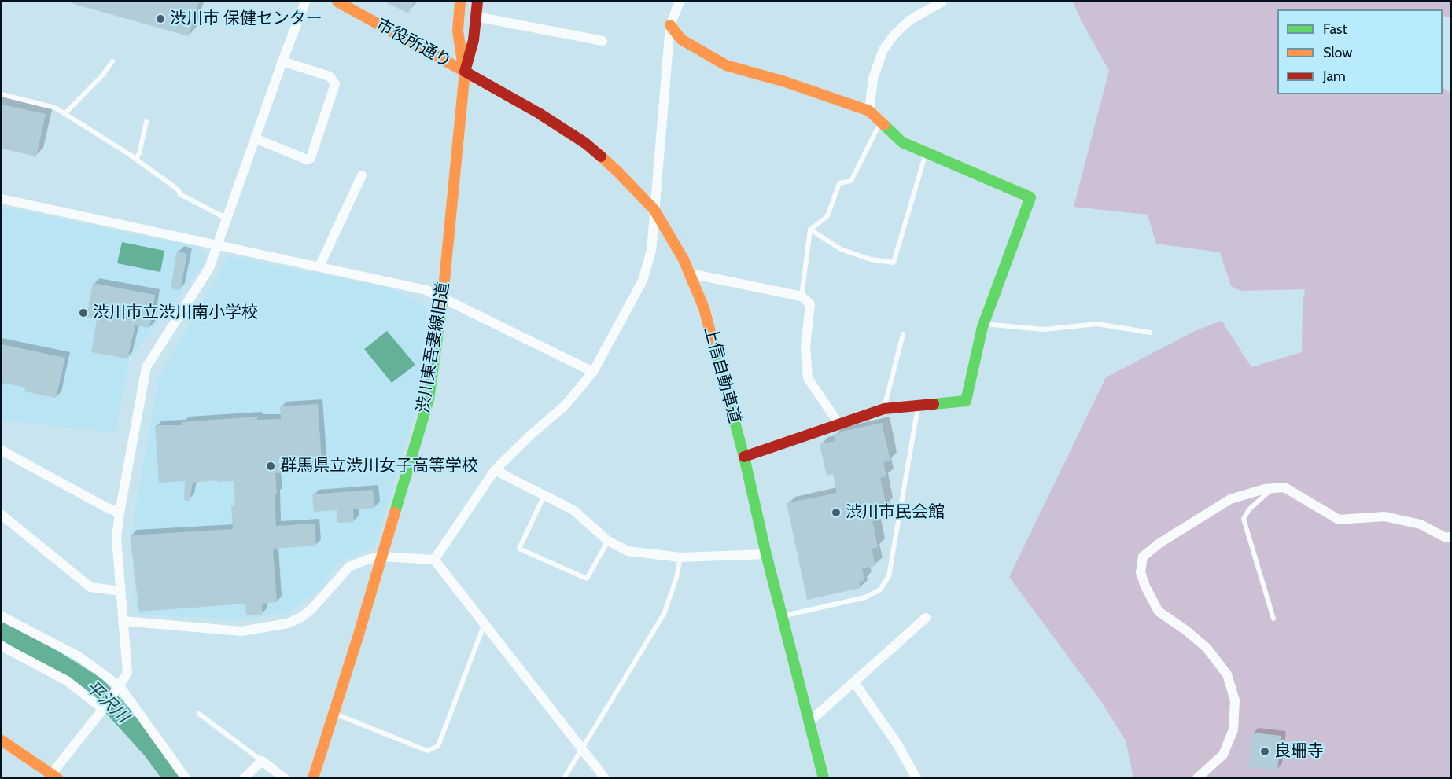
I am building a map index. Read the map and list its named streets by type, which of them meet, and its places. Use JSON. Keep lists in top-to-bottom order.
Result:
{
  "streets": {
    "main road": ["市役所通り", "渋川東吾妻線旧道", "上信自動車道"]
  },
  "crossings": [
    ["市役所通り", "渋川東吾妻線旧道"],
    ["市役所通り", "上信自動車道"],
    ["渋川東吾妻線旧道", "上信自動車道"]
  ],
  "water": ["平沢川"],
  "places": [
    "渋川市 保健センター",
    "渋川市立渋川南小学校",
    "群馬県立渋川女子高等学校",
    "渋川市民会館",
    "良珊寺"
  ],
  "legend": ["Fast", "Slow", "Jam"]
}
